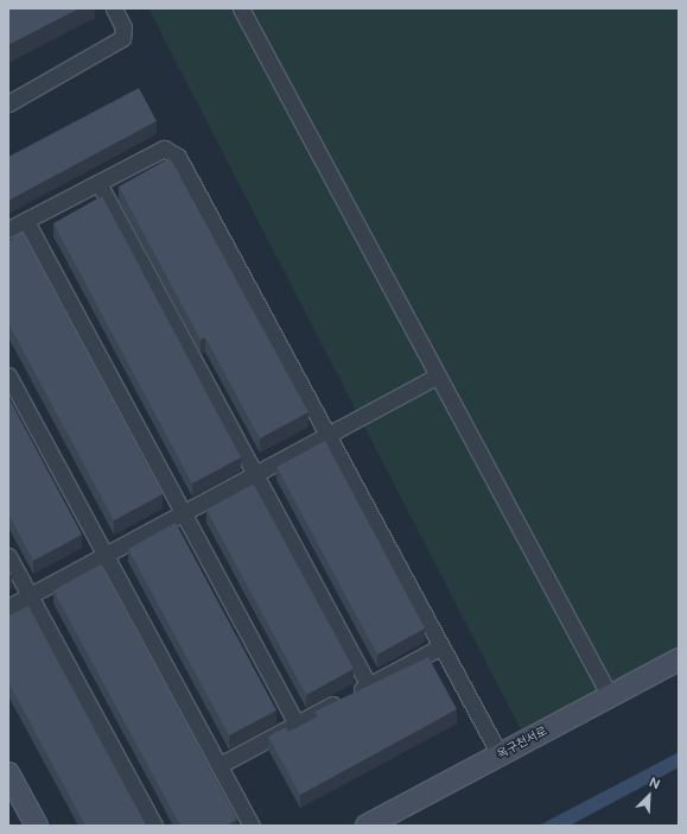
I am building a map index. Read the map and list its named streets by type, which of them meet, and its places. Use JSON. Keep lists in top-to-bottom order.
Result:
{
  "streets": {
    "street": ["옥구천서로"]
  },
  "north": "top right"
}
